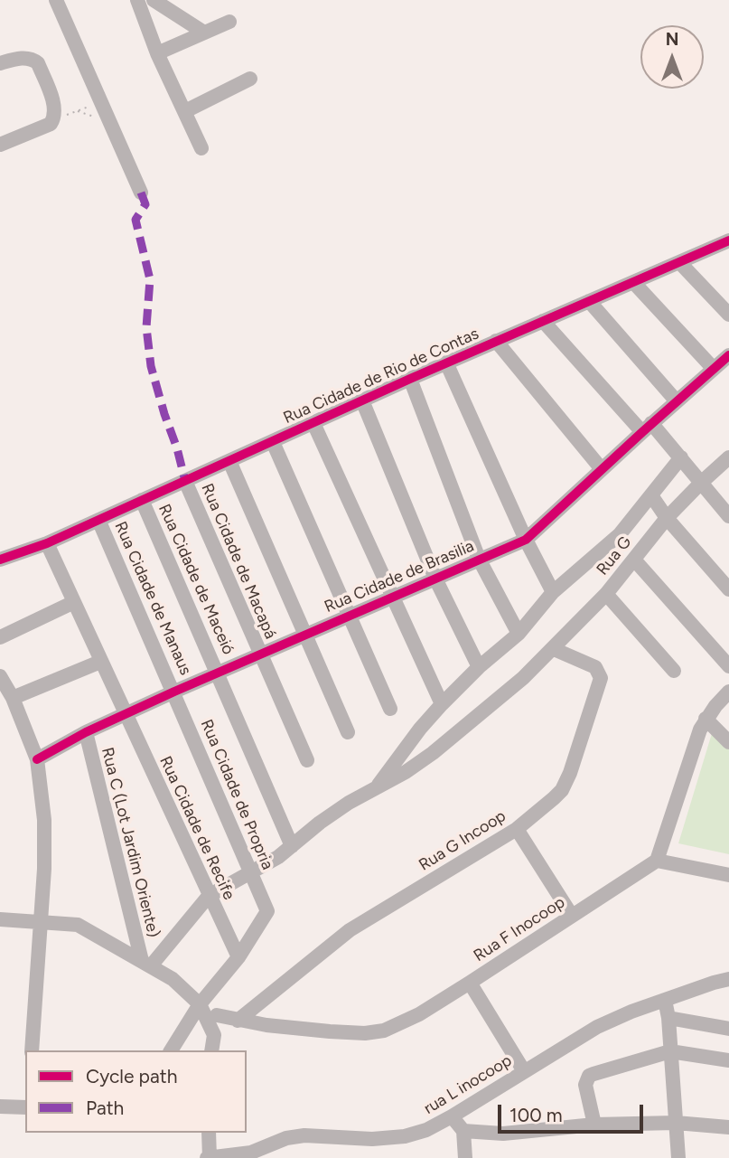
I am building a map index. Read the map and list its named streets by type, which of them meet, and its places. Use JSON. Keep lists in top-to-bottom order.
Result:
{
  "streets": {
    "street": [
      "Rua Cidade de Rio de Contas",
      "Rua G",
      "Rua Cidade de Macapá",
      "Rua Cidade de Brasilia",
      "Rua Cidade de Maceió",
      "Rua Cidade de Manaus",
      "Rua Cidade de Propria",
      "Rua Cidade de Recife",
      "Rua G Incoop",
      "Rua C (Lot Jardim Oriente)",
      "Rua F Inocoop",
      "rua L inocoop"
    ]
  },
  "crossings": [
    ["Rua Cidade de Rio de Contas", "Rua Cidade de Macapá"],
    ["Rua Cidade de Rio de Contas", "Rua Cidade de Maceió"],
    ["Rua Cidade de Rio de Contas", "Rua Cidade de Manaus"],
    ["Rua Cidade de Rio de Contas", "Rua Cidade de Recife"],
    ["Rua G", "Rua Cidade de Maceió"],
    ["Rua G", "Rua Cidade de Propria"],
    ["Rua G", "Rua Cidade de Recife"],
    ["Rua G", "Rua G Incoop"],
    ["Rua Cidade de Macapá", "Rua Cidade de Brasilia"],
    ["Rua Cidade de Brasilia", "Rua Cidade de Maceió"],
    ["Rua Cidade de Brasilia", "Rua Cidade de Manaus"],
    ["Rua Cidade de Brasilia", "Rua Cidade de Propria"],
    ["Rua Cidade de Brasilia", "Rua Cidade de Recife"],
    ["Rua Cidade de Brasilia", "Rua C (Lot Jardim Oriente)"],
    ["Rua Cidade de Manaus", "Rua Cidade de Propria"],
    ["Rua Cidade de Propria", "Rua Cidade de Recife"],
    ["Rua G Incoop", "Rua F Inocoop"]
  ],
  "legend": ["Cycle path", "Path"],
  "scale_bar": "100 m",
  "north": "top"
}
